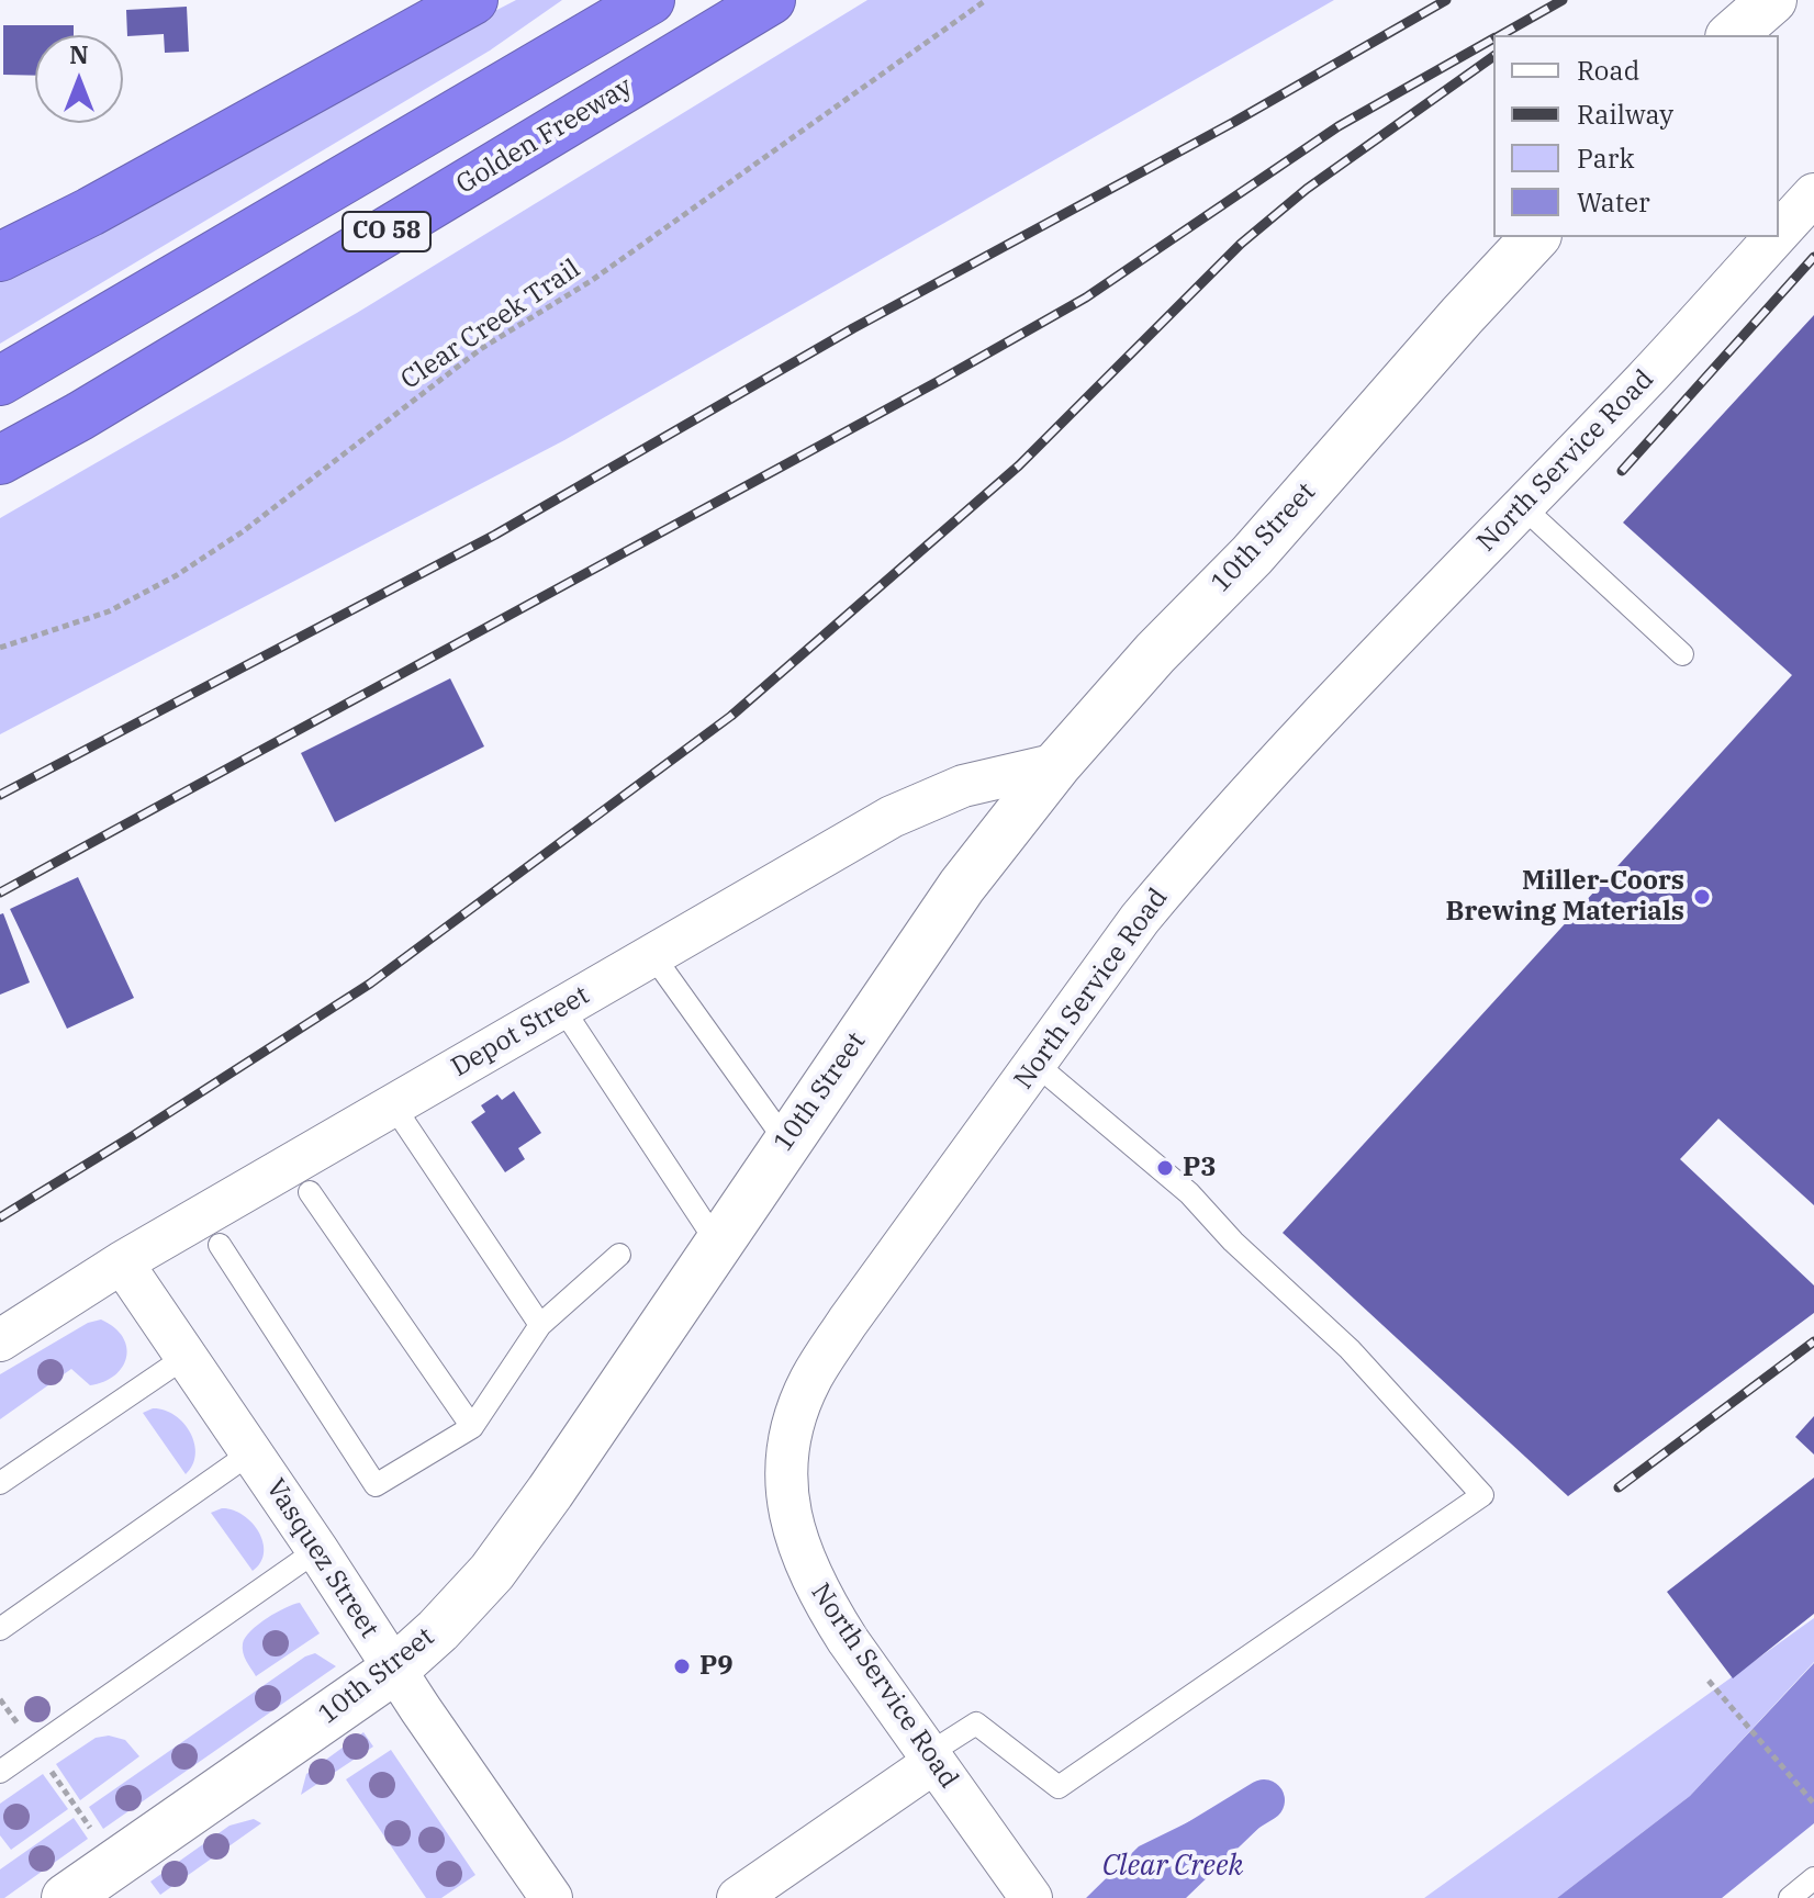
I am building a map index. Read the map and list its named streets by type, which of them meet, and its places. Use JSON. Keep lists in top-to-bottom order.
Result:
{
  "streets": {
    "highway": ["Golden Freeway", "CO 58"],
    "street": [
      "North Service Road",
      "10th Street",
      "Depot Street",
      "Vasquez Street"
    ],
    "path": ["Clear Creek Trail"]
  },
  "crossings": [
    ["10th Street", "Depot Street"],
    ["10th Street", "Vasquez Street"],
    ["Depot Street", "Vasquez Street"]
  ],
  "water": ["Clear Creek"],
  "places": ["Miller-Coors Brewing Materials", "P3", "P9"],
  "legend": [
    "Road",
    "Railway",
    "Park",
    "Water"
  ],
  "north": "top"
}
